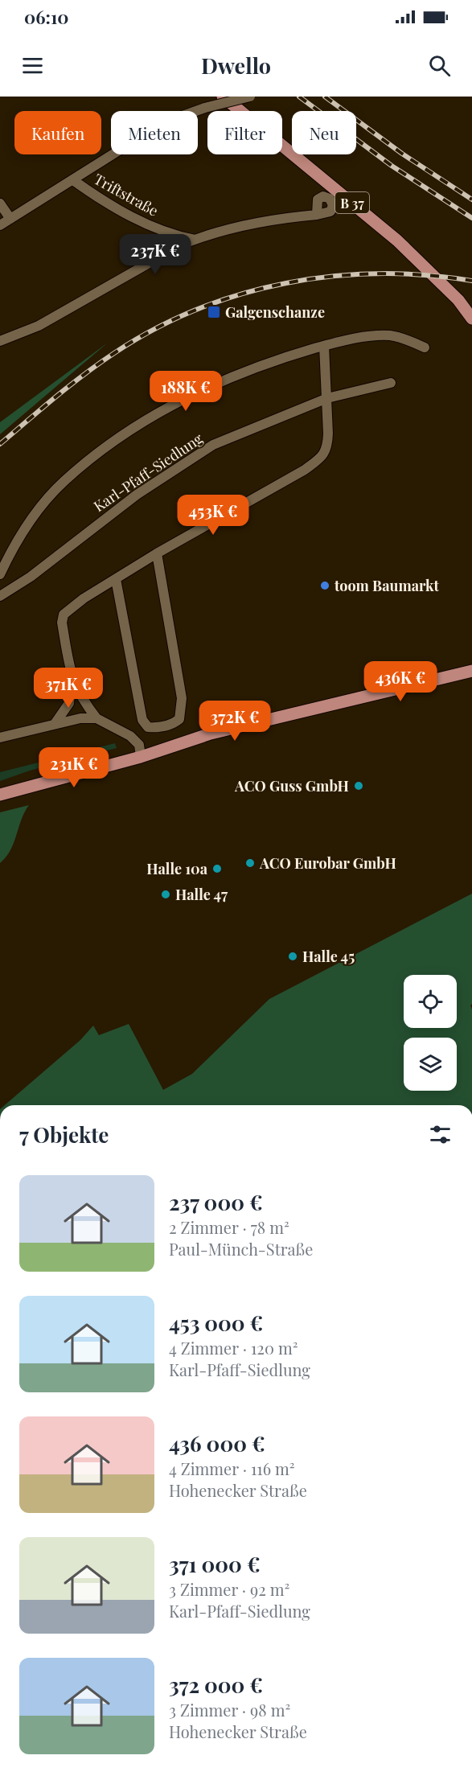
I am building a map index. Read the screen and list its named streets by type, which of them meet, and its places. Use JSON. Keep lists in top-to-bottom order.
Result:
{
  "streets": {
    "main road": ["B 37"],
    "street": ["Triftstraße", "Karl-Pfaff-Siedlung"]
  },
  "places": {
    "transit": ["Galgenschanze"],
    "other": [
      "toom Baumarkt",
      "ACO Guss GmbH",
      "ACO Eurobar GmbH",
      "Halle 10a",
      "Halle 47",
      "Halle 45"
    ]
  },
  "page": {
    "status": "06:10",
    "header": "Dwello",
    "chip": [
      "Kaufen",
      "Mieten",
      "Filter",
      "Neu"
    ],
    "price": [
      "237K €",
      "188K €",
      "453K €",
      "436K €",
      "371K €",
      "372K €",
      "231K €"
    ],
    "heading": "7 Objekte",
    "list": [
      {
        "name": "237 000 €",
        "note": "2 Zimmer · 78 m² · Paul-Münch-Straße"
      },
      {
        "name": "453 000 €",
        "note": "4 Zimmer · 120 m² · Karl-Pfaff-Siedlung"
      },
      {
        "name": "436 000 €",
        "note": "4 Zimmer · 116 m² · Hohenecker Straße"
      },
      {
        "name": "371 000 €",
        "note": "3 Zimmer · 92 m² · Karl-Pfaff-Siedlung"
      },
      {
        "name": "372 000 €",
        "note": "3 Zimmer · 98 m² · Hohenecker Straße"
      }
    ]
  }
}
